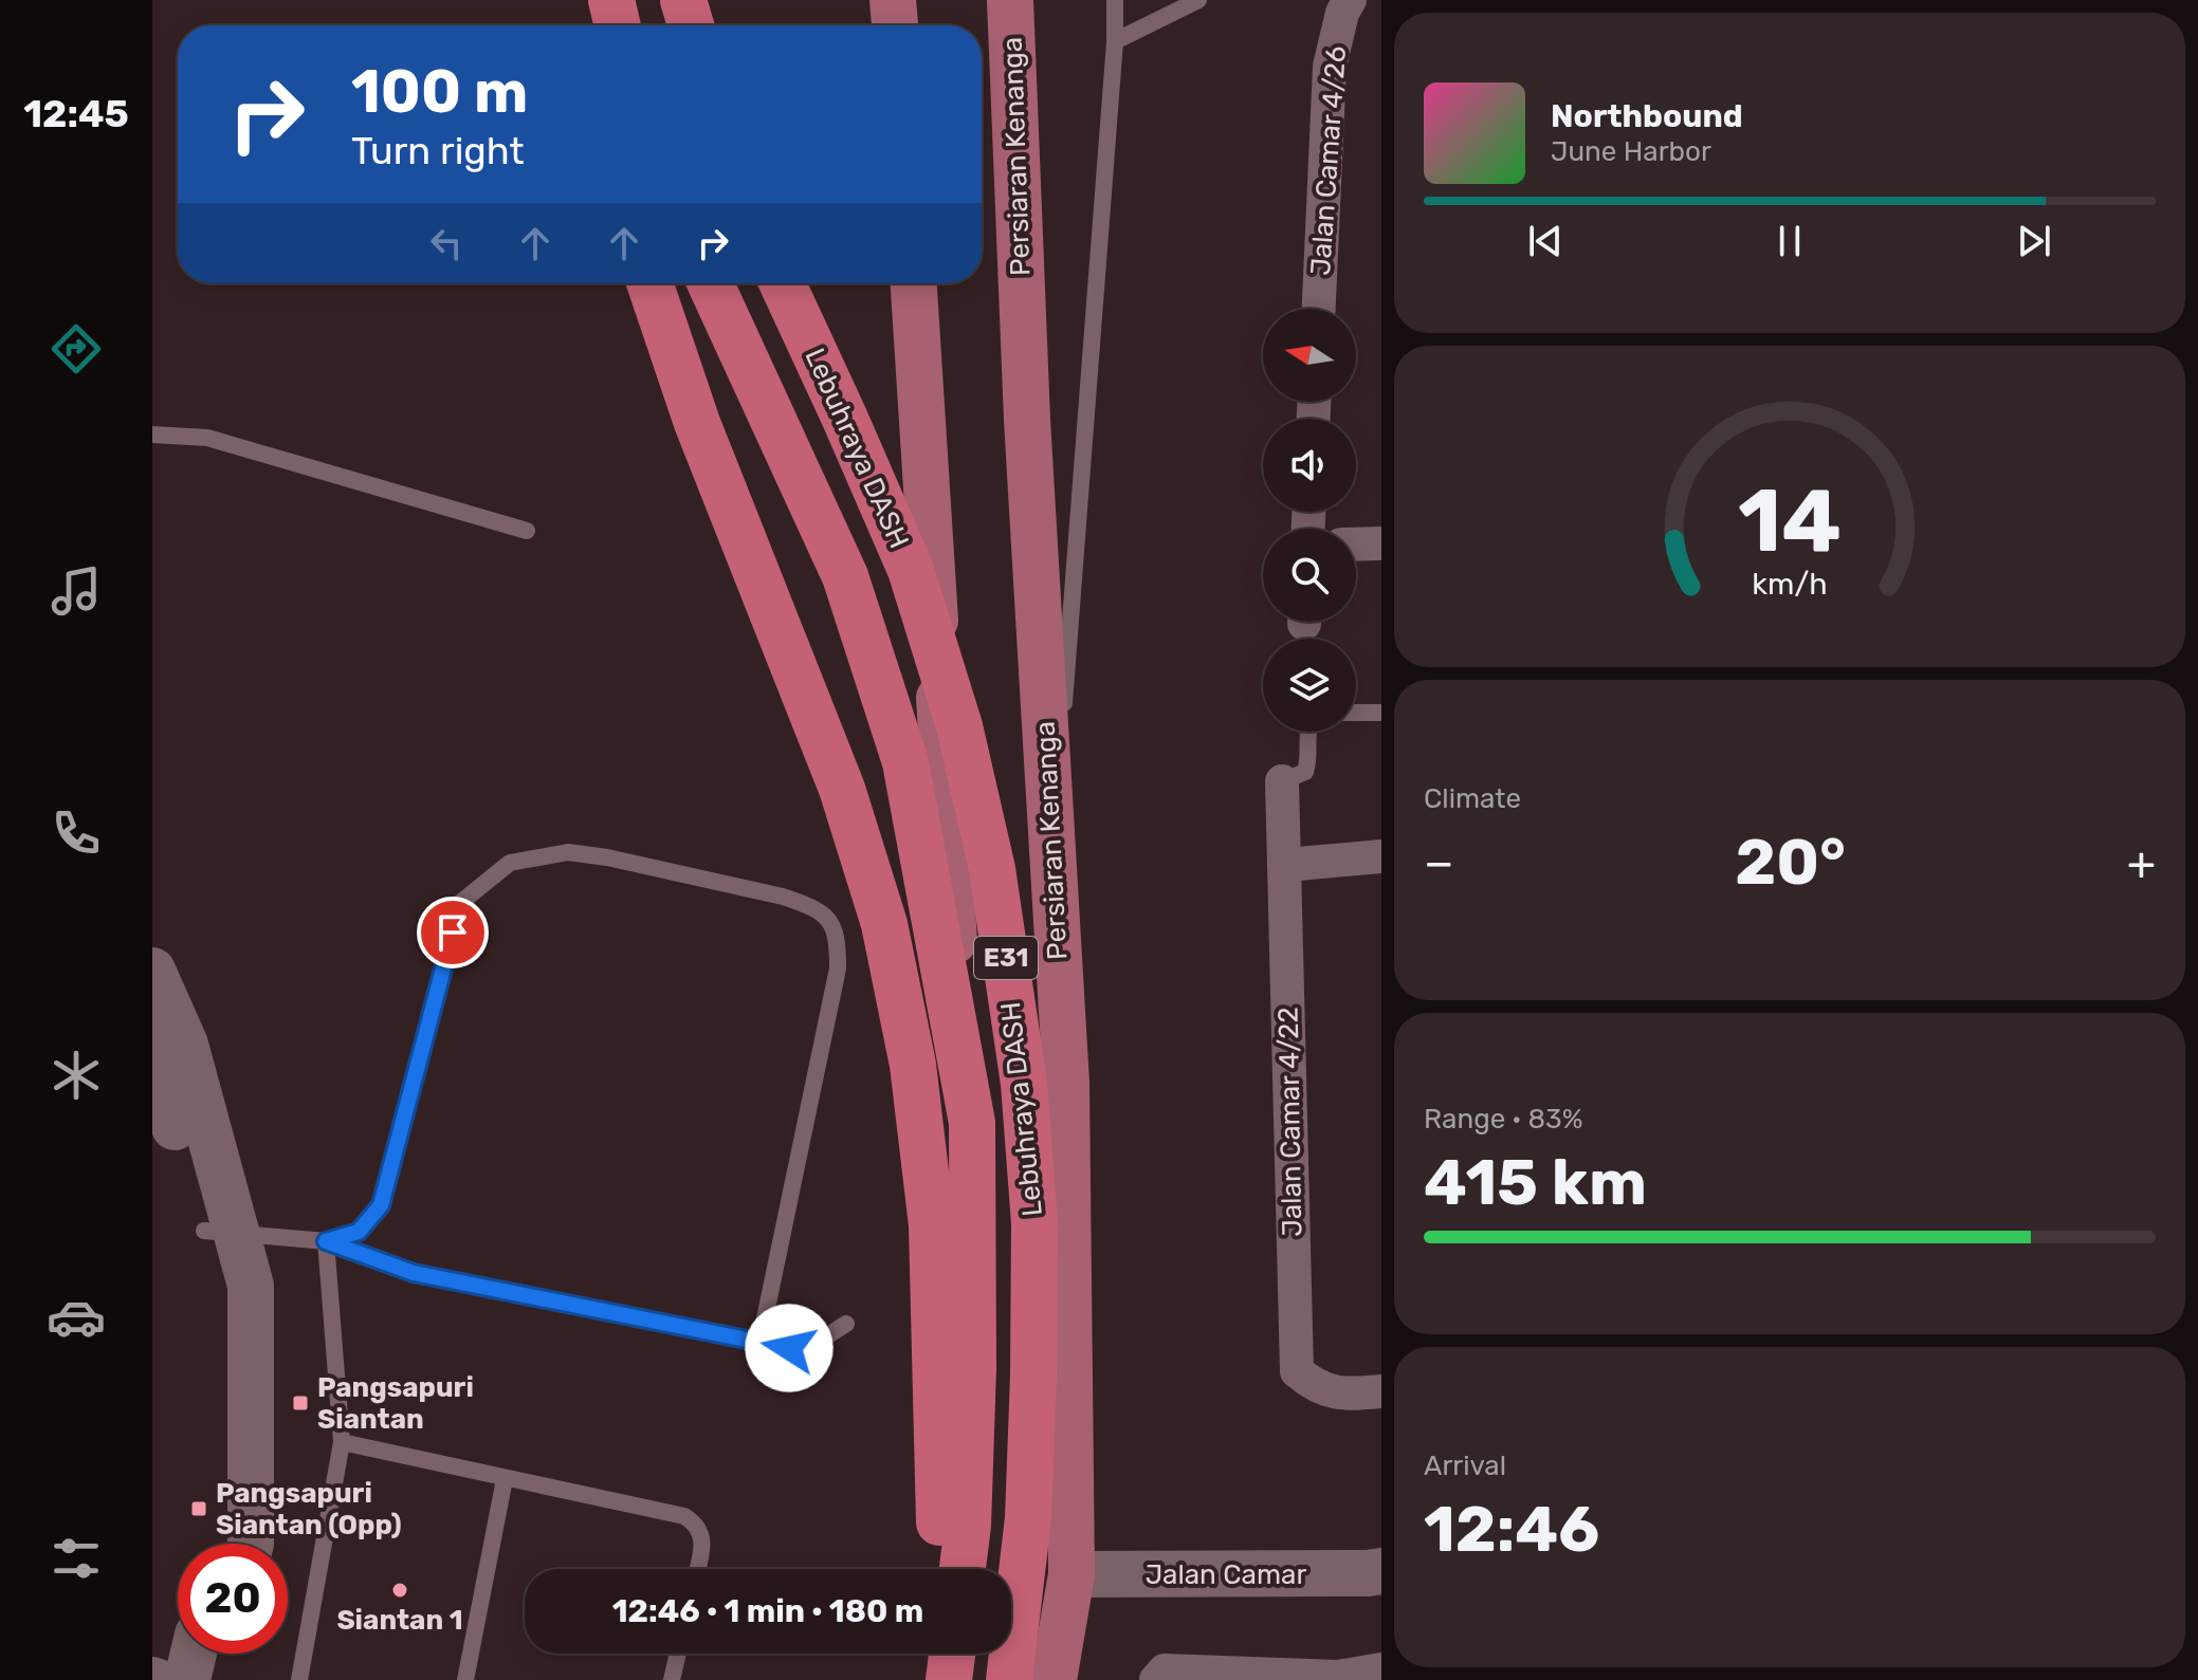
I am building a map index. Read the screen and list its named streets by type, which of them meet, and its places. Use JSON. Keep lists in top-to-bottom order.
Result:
{
  "streets": {
    "highway": ["Lebuhraya DASH", "E31"],
    "main road": ["Persiaran Kenanga"],
    "street": ["Jalan Camar 4/26", "Jalan Camar 4/22", "Jalan Camar"]
  },
  "crossings": [
    ["Persiaran Kenanga", "Jalan Camar"]
  ],
  "places": {
    "transit": ["Pangsapuri Siantan", "Pangsapuri Siantan (Opp)"],
    "other": ["Siantan 1"]
  },
  "north": "left",
  "page": {
    "tabs": "12:45",
    "turn": ["100 m", "Turn right"],
    "song": ["Northbound", "June Harbor"],
    "tile": [
      "Climate",
      ["Range · 83%", "415 km"],
      ["Arrival", "12:46"]
    ],
    "heat": ["−", "20°", "+"],
    "limit": "20",
    "trip": "12:46 · 1 min · 180 m",
    "gauge": ["14", "km/h"]
  }
}
